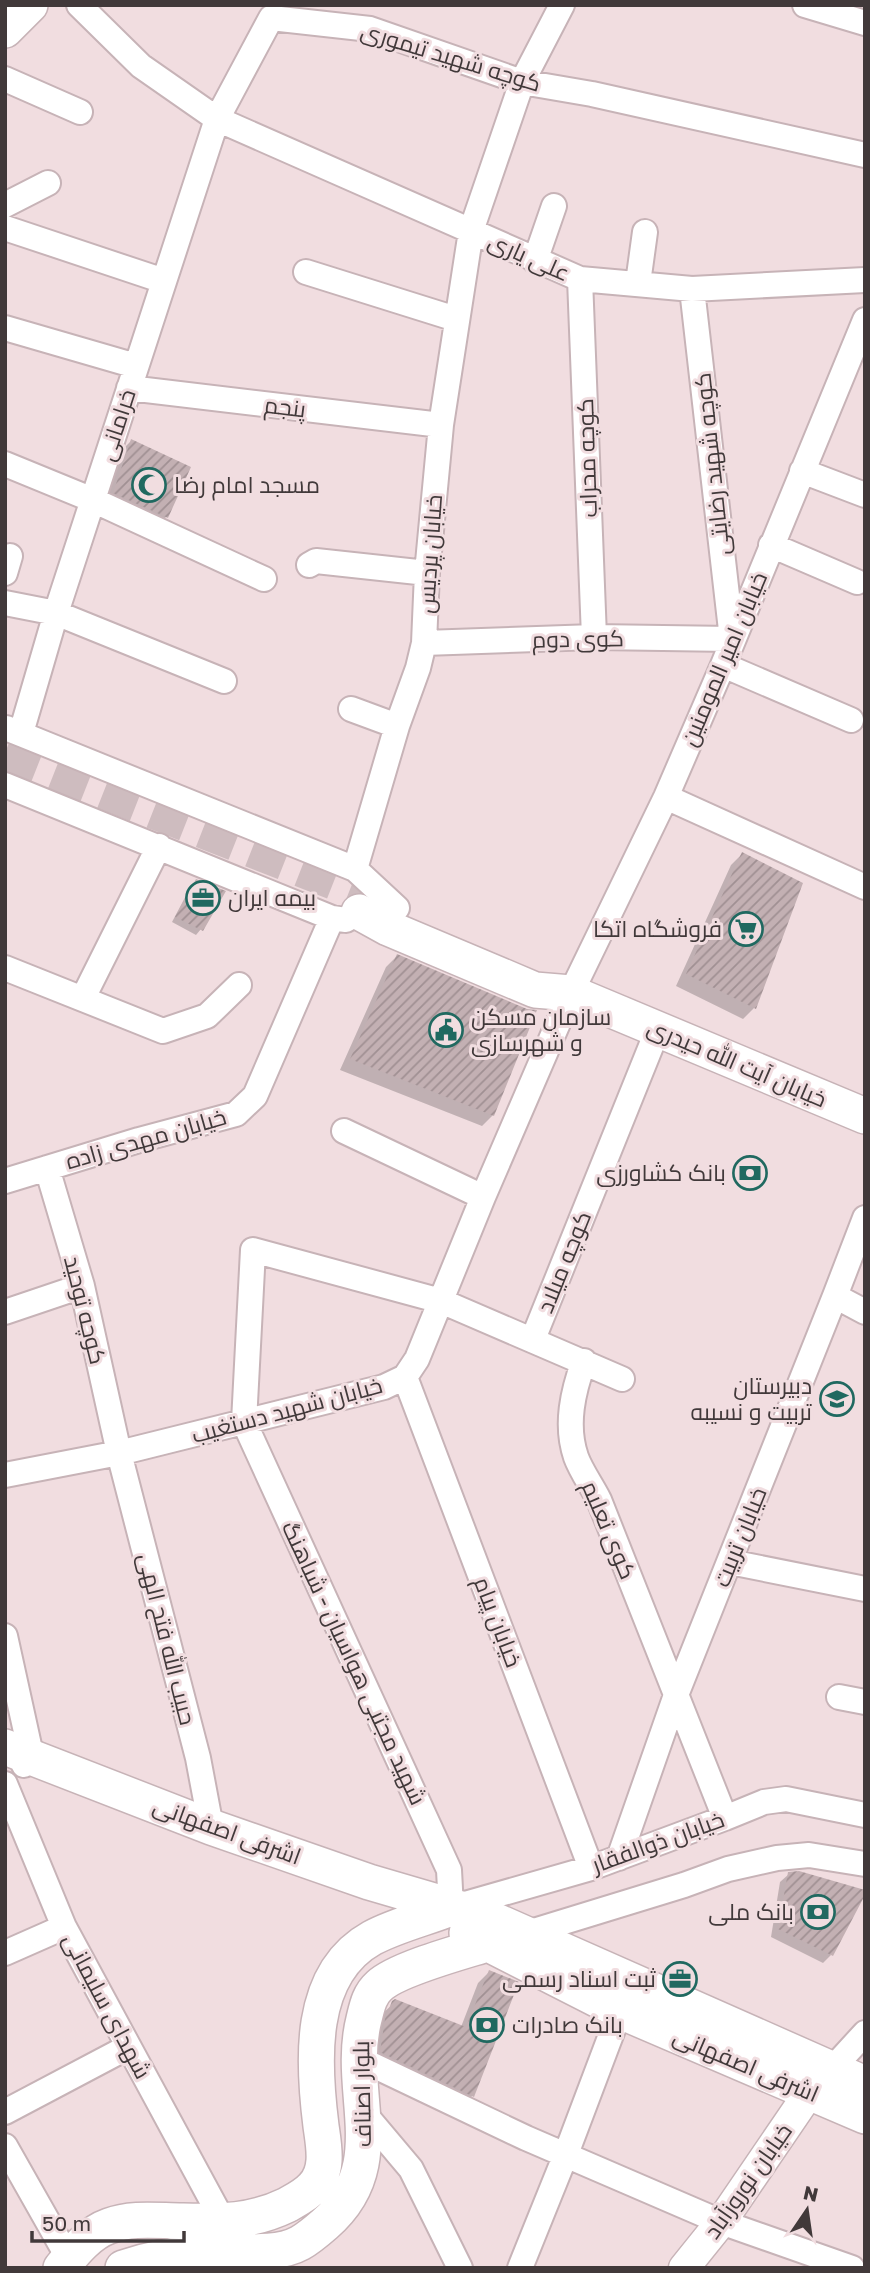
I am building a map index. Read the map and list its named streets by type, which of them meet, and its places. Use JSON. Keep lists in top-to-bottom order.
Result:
{
  "streets": {
    "main road": ["خیابان آیت الله حیدری", "اشرفی اصفهانی", "بلوار اصناف"],
    "street": [
      "کوچه شهید تیموری",
      "علی یاری",
      "پنجم",
      "خرامانی",
      "کوچه محراب",
      "کوچه شهید رضایتی",
      "خیابان پردیس",
      "کوی دوم",
      "خیابان امیر المومنین",
      "خیابان مهدی زاده",
      "کوچه میلاد",
      "کوچه توحید",
      "خیابان شهید دستغیب",
      "کوی تعلیم",
      "خیابان تربیت",
      "خیابان پیام",
      "حبیب الله فتح الهی",
      "شهید مجتبی هواسیان - شباهنگ",
      "خیابان ذوالفقار",
      "شهدای سلیمانی",
      "خیابان نوروزآباد"
    ]
  },
  "crossings": [
    ["کوچه شهید تیموری", "علی یاری"],
    ["کوچه شهید تیموری", "خرامانی"],
    ["کوچه شهید تیموری", "خیابان پردیس"],
    ["علی یاری", "خرامانی"],
    ["علی یاری", "کوچه محراب"],
    ["علی یاری", "کوچه شهید رضایتی"],
    ["علی یاری", "خیابان پردیس"],
    ["پنجم", "خرامانی"],
    ["پنجم", "خیابان پردیس"],
    ["کوچه محراب", "کوی دوم"],
    ["کوچه شهید رضایتی", "کوی دوم"],
    ["کوچه شهید رضایتی", "خیابان امیر المومنین"],
    ["خیابان پردیس", "کوی دوم"],
    ["خیابان پردیس", "خیابان آیت الله حیدری"],
    ["خیابان پردیس", "خیابان مهدی زاده"],
    ["کوی دوم", "خیابان امیر المومنین"],
    ["خیابان امیر المومنین", "خیابان آیت الله حیدری"],
    ["خیابان امیر المومنین", "خیابان شهید دستغیب"],
    ["خیابان آیت الله حیدری", "خیابان مهدی زاده"],
    ["خیابان آیت الله حیدری", "کوچه میلاد"],
    ["خیابان آیت الله حیدری", "خیابان شهید دستغیب"],
    ["خیابان مهدی زاده", "کوچه توحید"],
    ["کوچه توحید", "خیابان شهید دستغیب"],
    ["کوچه توحید", "حبیب الله فتح الهی"],
    ["خیابان شهید دستغیب", "خیابان پیام"],
    ["خیابان شهید دستغیب", "حبیب الله فتح الهی"],
    ["خیابان شهید دستغیب", "شهید مجتبی هواسیان - شباهنگ"],
    ["کوی تعلیم", "خیابان تربیت"],
    ["کوی تعلیم", "خیابان ذوالفقار"],
    ["خیابان تربیت", "خیابان ذوالفقار"],
    ["خیابان پیام", "خیابان ذوالفقار"],
    ["حبیب الله فتح الهی", "اشرفی اصفهانی"],
    ["شهید مجتبی هواسیان - شباهنگ", "اشرفی اصفهانی"],
    ["شهید مجتبی هواسیان - شباهنگ", "خیابان ذوالفقار"],
    ["اشرفی اصفهانی", "خیابان ذوالفقار"],
    ["اشرفی اصفهانی", "شهدای سلیمانی"],
    ["اشرفی اصفهانی", "بلوار اصناف"],
    ["اشرفی اصفهانی", "خیابان نوروزآباد"],
    ["خیابان ذوالفقار", "بلوار اصناف"]
  ],
  "places": {
    "mosque": ["مسجد امام رضا"],
    "office": ["بیمه ایران", "ثبت اسناد رسمی"],
    "supermarket": ["فروشگاه اتکا"],
    "public building": ["سازمان مسکن و شهرسازی"],
    "bank": ["بانک کشاورزی", "بانک ملی", "بانک صادرات"],
    "school or university": ["دبیرستان تربیت و نسیبه"]
  },
  "scale_bar": "50 m",
  "north": "top"
}
